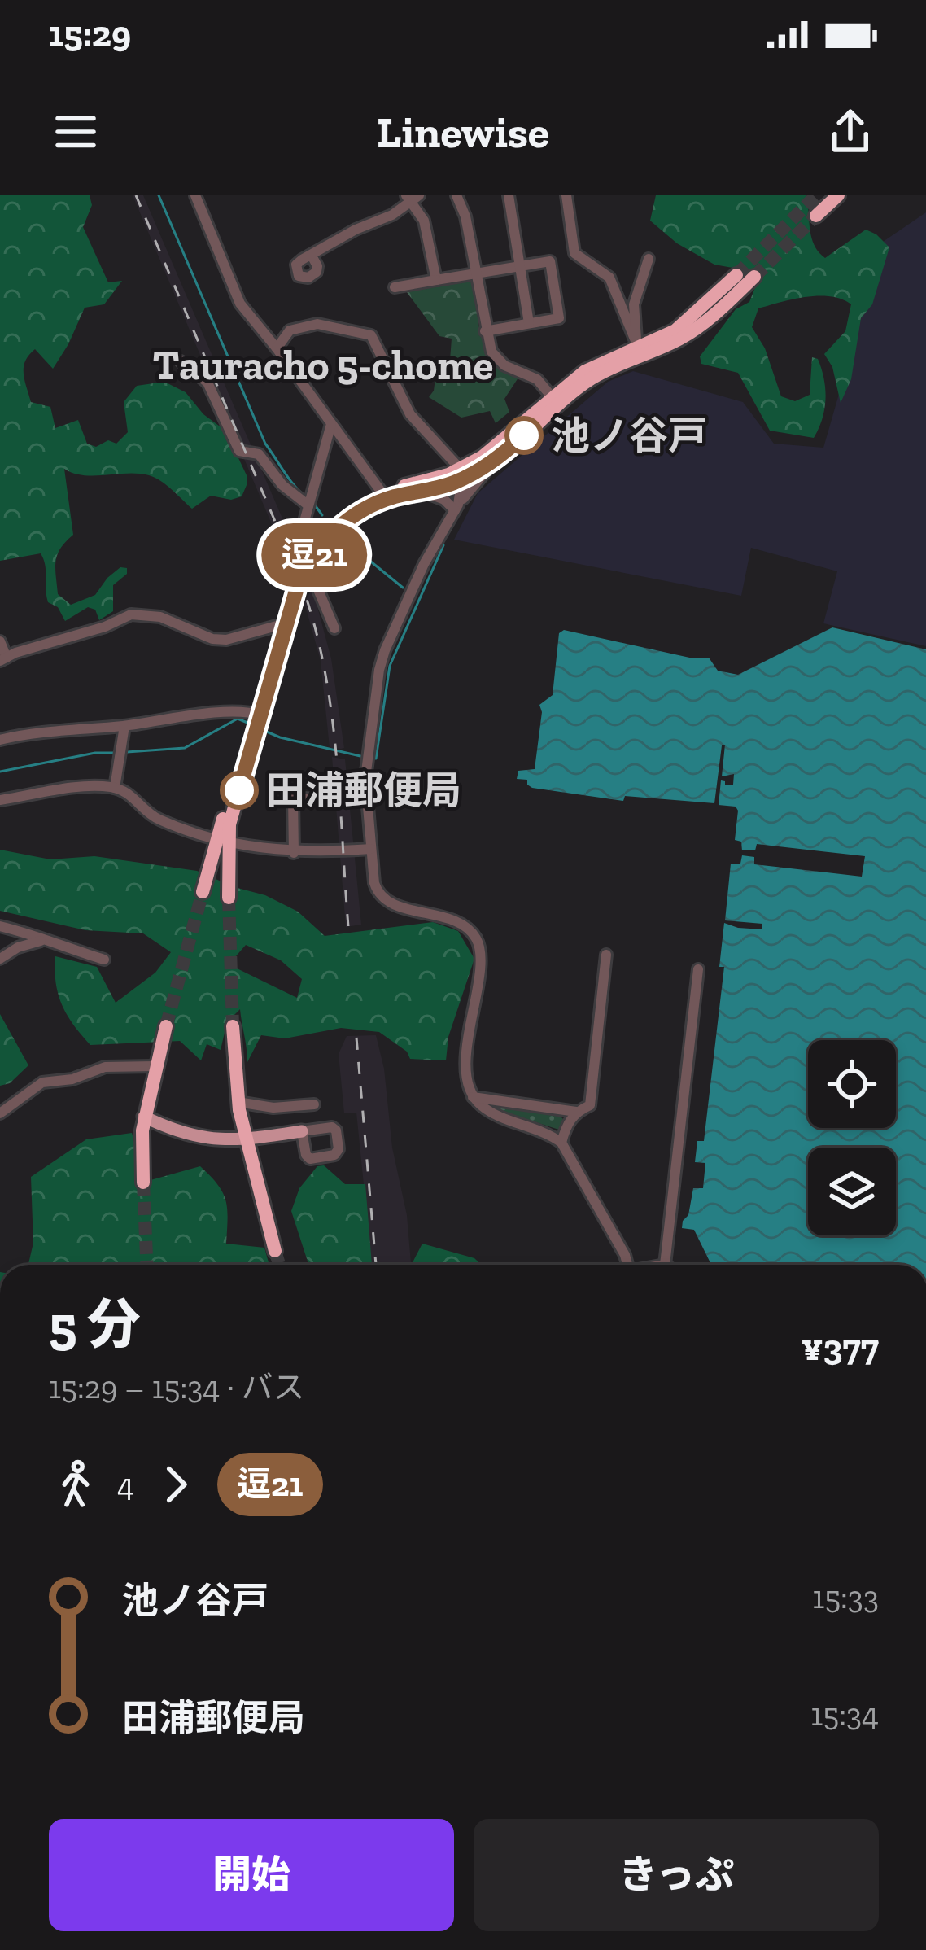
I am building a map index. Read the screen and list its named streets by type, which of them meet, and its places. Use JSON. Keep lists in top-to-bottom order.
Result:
{
  "districts": ["Tauracho 5-chome"],
  "places": ["池ノ谷戸", "田浦郵便局"],
  "lines": ["bus line 逗21"],
  "page": {
    "status": "15:29",
    "header": "Linewise",
    "on_map": "逗21",
    "heading": ["5 分", "15:29 – 15:34 · バス", "¥377"],
    "legs": ["4", "逗21"],
    "list": [
      {
        "name": "池ノ谷戸",
        "value": "15:33"
      },
      {
        "name": "田浦郵便局",
        "value": "15:34"
      }
    ],
    "buttons": ["開始", "きっぷ"]
  }
}
